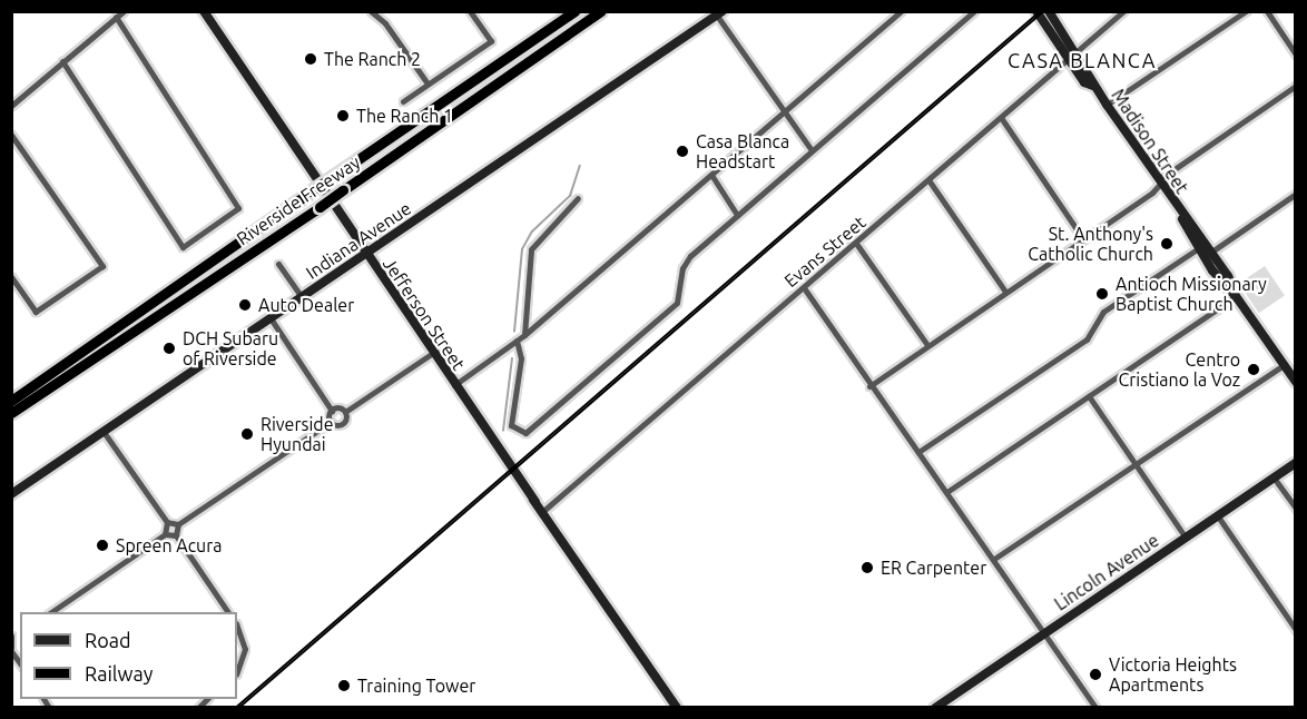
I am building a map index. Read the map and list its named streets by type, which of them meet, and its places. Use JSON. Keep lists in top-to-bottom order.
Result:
{
  "streets": {
    "highway": ["Riverside Freeway"],
    "street": [
      "Madison Street",
      "Indiana Avenue",
      "Evans Street",
      "Jefferson Street",
      "Lincoln Avenue"
    ]
  },
  "crossings": [
    ["Madison Street", "Evans Street"],
    ["Indiana Avenue", "Jefferson Street"],
    ["Evans Street", "Jefferson Street"]
  ],
  "districts": ["CASA BLANCA"],
  "places": [
    "The Ranch 2",
    "The Ranch 1",
    "Casa Blanca Headstart",
    "St. Anthony's Catholic Church",
    "Antioch Missionary Baptist Church",
    "Auto Dealer",
    "DCH Subaru of Riverside",
    "Centro Cristiano la Voz",
    "Riverside Hyundai",
    "Spreen Acura",
    "ER Carpenter",
    "Victoria Heights Apartments",
    "Training Tower"
  ],
  "legend": ["Road", "Railway"]
}
